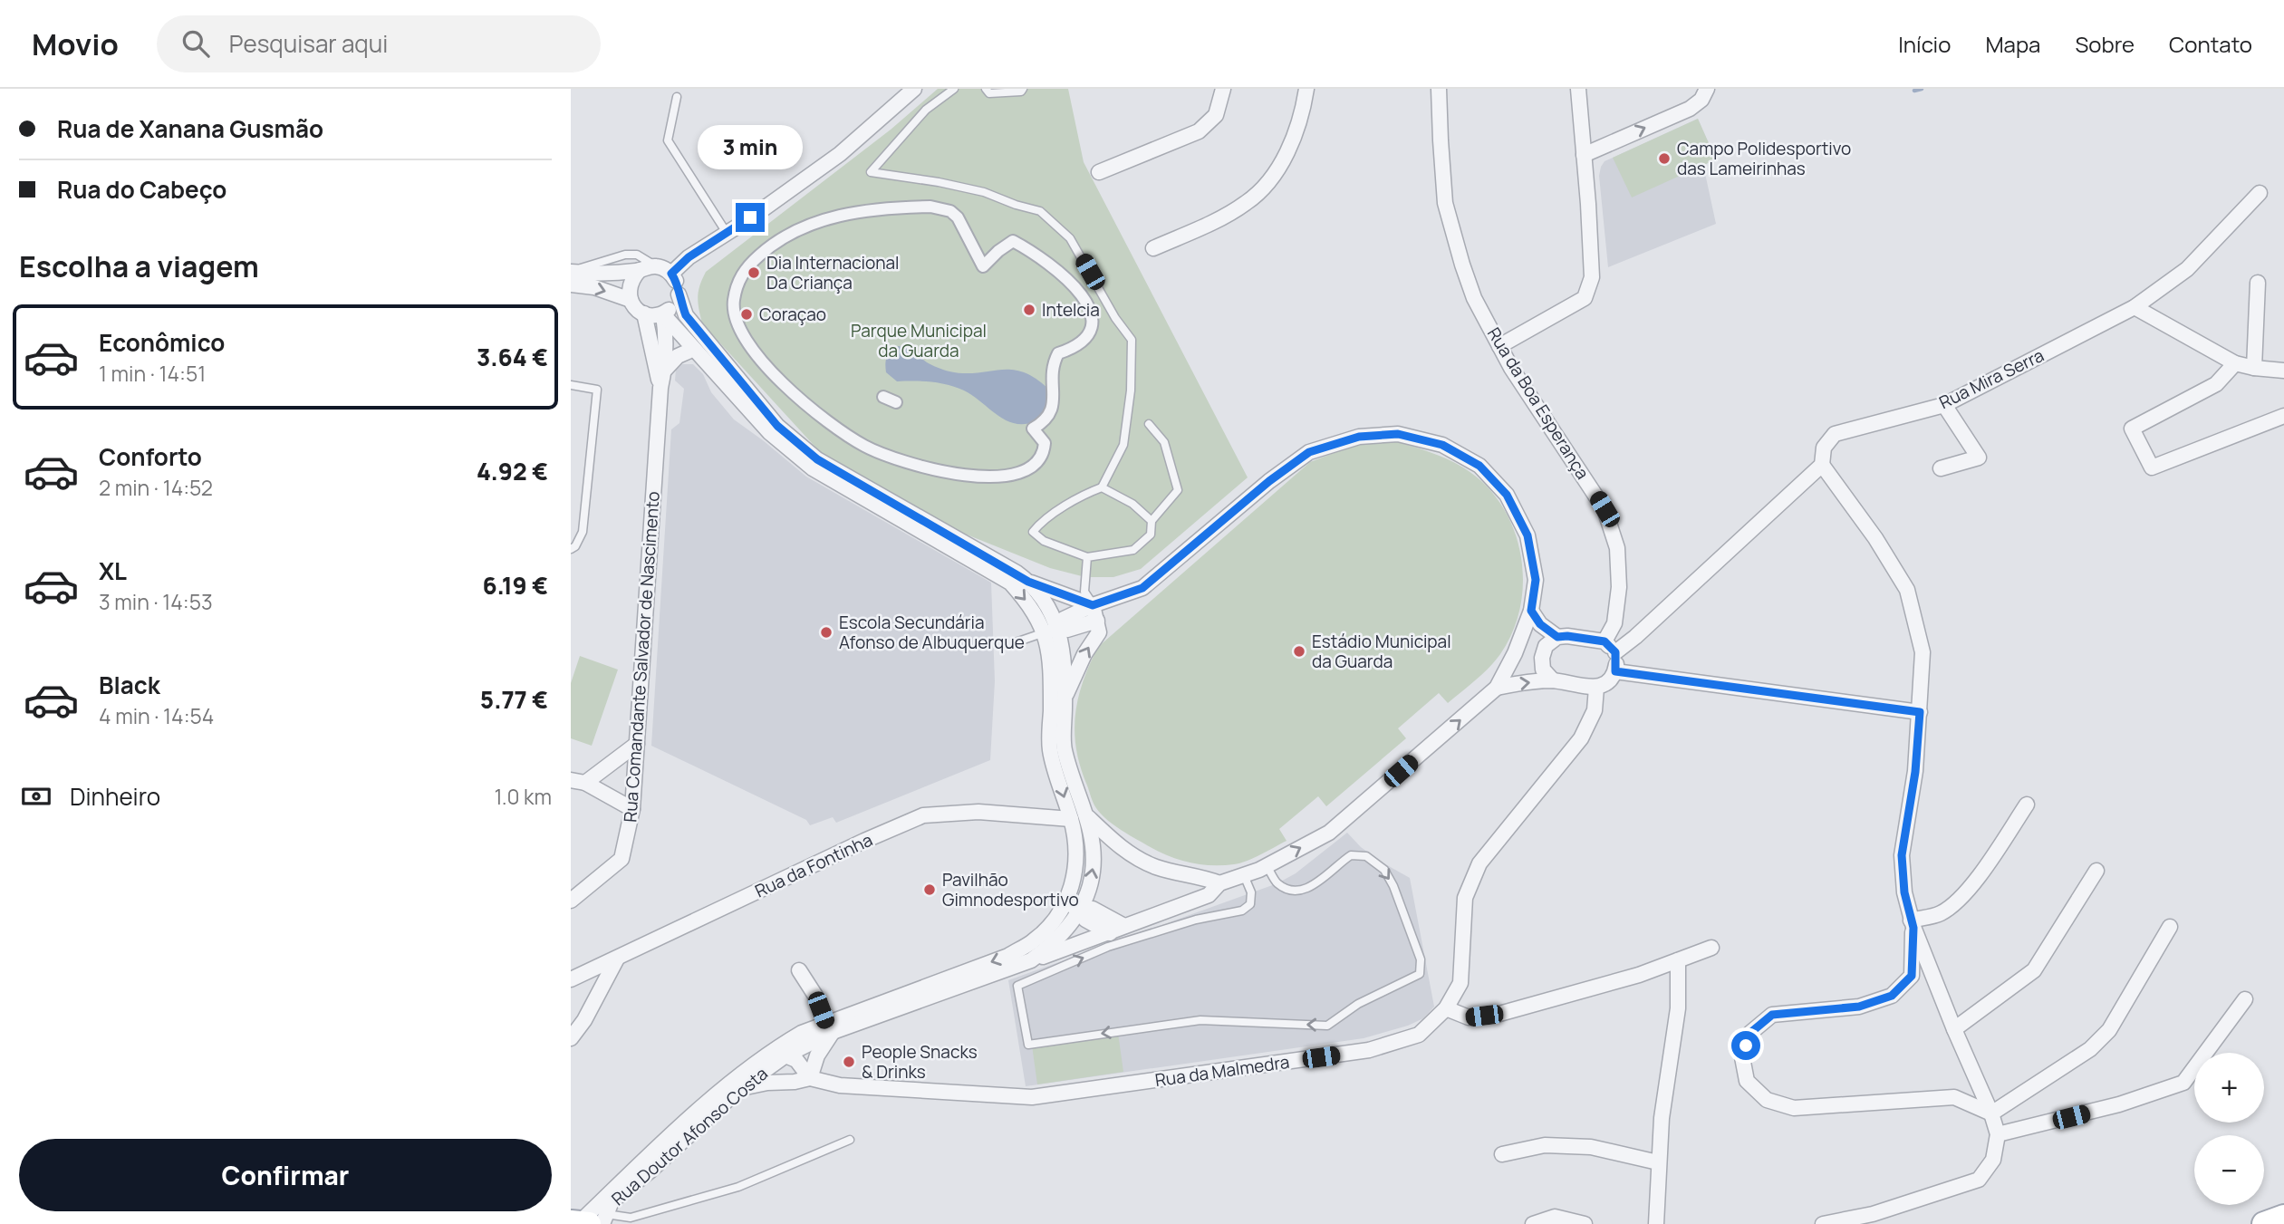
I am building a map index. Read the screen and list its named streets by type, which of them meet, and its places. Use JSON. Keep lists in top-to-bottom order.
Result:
{
  "streets": {
    "street": [
      "Rua Mira Serra",
      "Rua da Boa Esperança",
      "Rua Comandante Salvador de Nascimento",
      "Rua da Fontinha",
      "Rua da Malmedra",
      "Rua Doutor Afonso Costa"
    ]
  },
  "crossings": [
    ["Rua Mira Serra", "Rua da Boa Esperança"],
    ["Rua Mira Serra", "Rua da Malmedra"],
    ["Rua da Boa Esperança", "Rua da Malmedra"],
    ["Rua Comandante Salvador de Nascimento", "Rua Doutor Afonso Costa"],
    ["Rua da Fontinha", "Rua Doutor Afonso Costa"],
    ["Rua da Malmedra", "Rua Doutor Afonso Costa"]
  ],
  "parks": ["Parque Municipal da Guarda"],
  "places": [
    "Campo Polidesportivo das Lameirinhas",
    "Dia Internacional Da Criança",
    "Intelcia",
    "Coraçao",
    "Escola Secundária Afonso de Albuquerque",
    "Estádio Municipal da Guarda",
    "Pavilhão Gimnodesportivo",
    "People Snacks & Drinks"
  ],
  "page": {
    "header": "Movio",
    "search": "Pesquisar aqui",
    "nav": [
      "Início",
      "Mapa",
      "Sobre",
      "Contato"
    ],
    "banner": ["Rua de Xanana Gusmão", "Rua do Cabeço"],
    "bubble": "3 min",
    "heading": "Escolha a viagem",
    "list": [
      {
        "name": "Econômico",
        "note": "1 min · 14:51",
        "value": "3.64 €"
      },
      {
        "name": "Conforto",
        "note": "2 min · 14:52",
        "value": "4.92 €"
      },
      {
        "name": "XL",
        "note": "3 min · 14:53",
        "value": "6.19 €"
      },
      {
        "name": "Black",
        "note": "4 min · 14:54",
        "value": "5.77 €"
      }
    ],
    "pay": ["Dinheiro", "1.0 km"],
    "map_buttons": ["+", "−"],
    "buttons": "Confirmar"
  }
}
